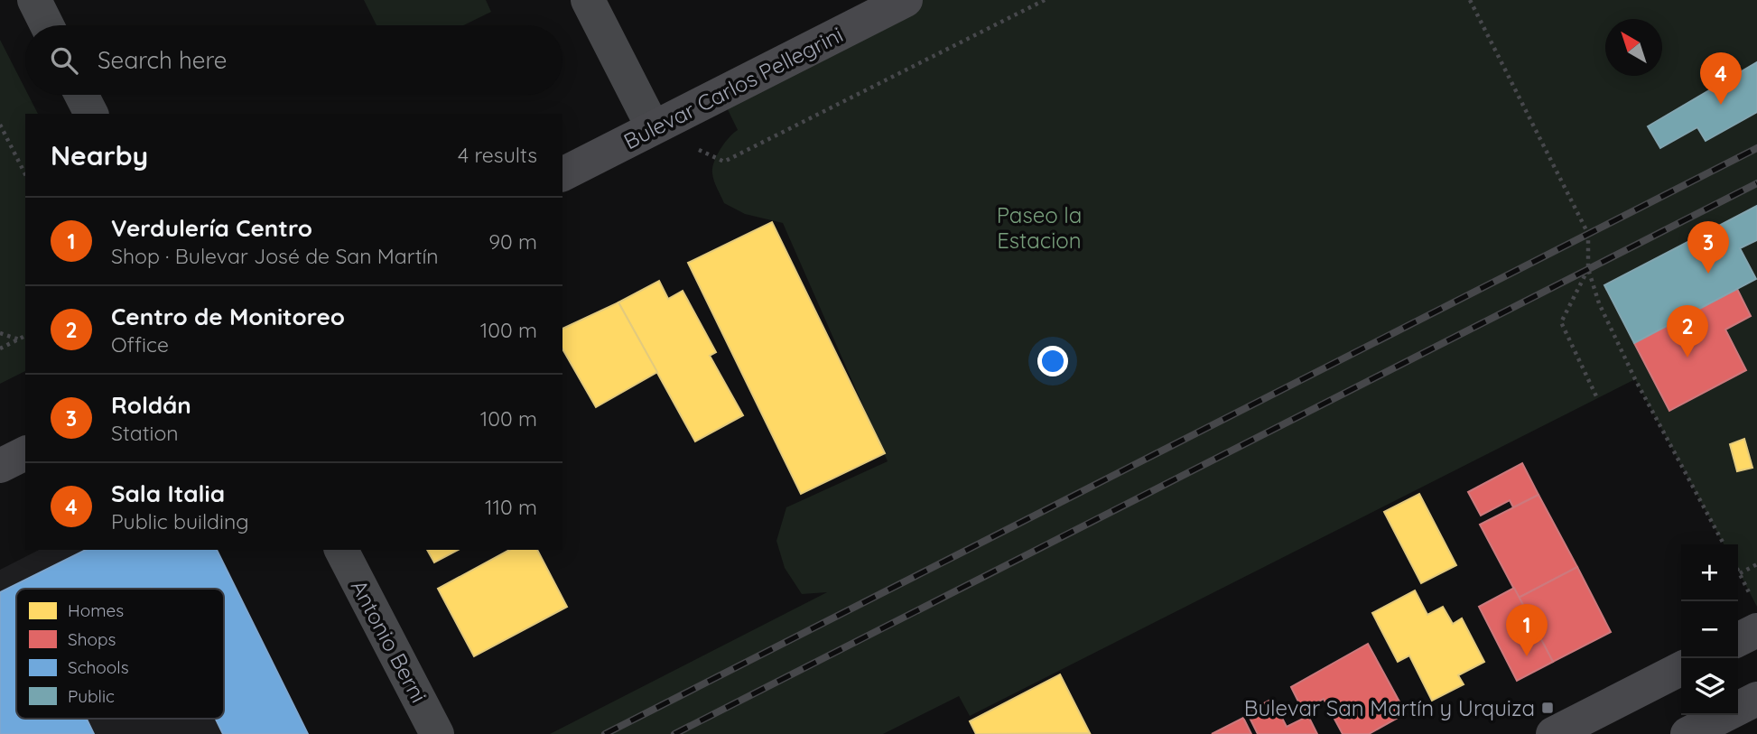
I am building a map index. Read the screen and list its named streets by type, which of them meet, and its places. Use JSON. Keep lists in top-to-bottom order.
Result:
{
  "streets": {
    "main road": ["Bulevar Carlos Pellegrini"],
    "street": ["Antonio Berni"]
  },
  "parks": ["Paseo la Estacion"],
  "places": {
    "transit": ["Bulevar San Martín y Urquiza"]
  },
  "legend": [
    "Homes",
    "Shops",
    "Schools",
    "Public"
  ],
  "north": "top left",
  "page": {
    "search": "Search here",
    "pins": [
      "4",
      "3",
      "2",
      "1"
    ],
    "heading": ["Nearby", "4 results"],
    "list": [
      {
        "mark": "1",
        "name": "Verdulería Centro",
        "note": "Shop · Bulevar José de San Martín",
        "value": "90 m"
      },
      {
        "mark": "2",
        "name": "Centro de Monitoreo",
        "note": "Office",
        "value": "100 m"
      },
      {
        "mark": "3",
        "name": "Roldán",
        "note": "Station",
        "value": "100 m"
      },
      {
        "mark": "4",
        "name": "Sala Italia",
        "note": "Public building",
        "value": "110 m"
      }
    ],
    "map_buttons": ["+", "−"]
  }
}
